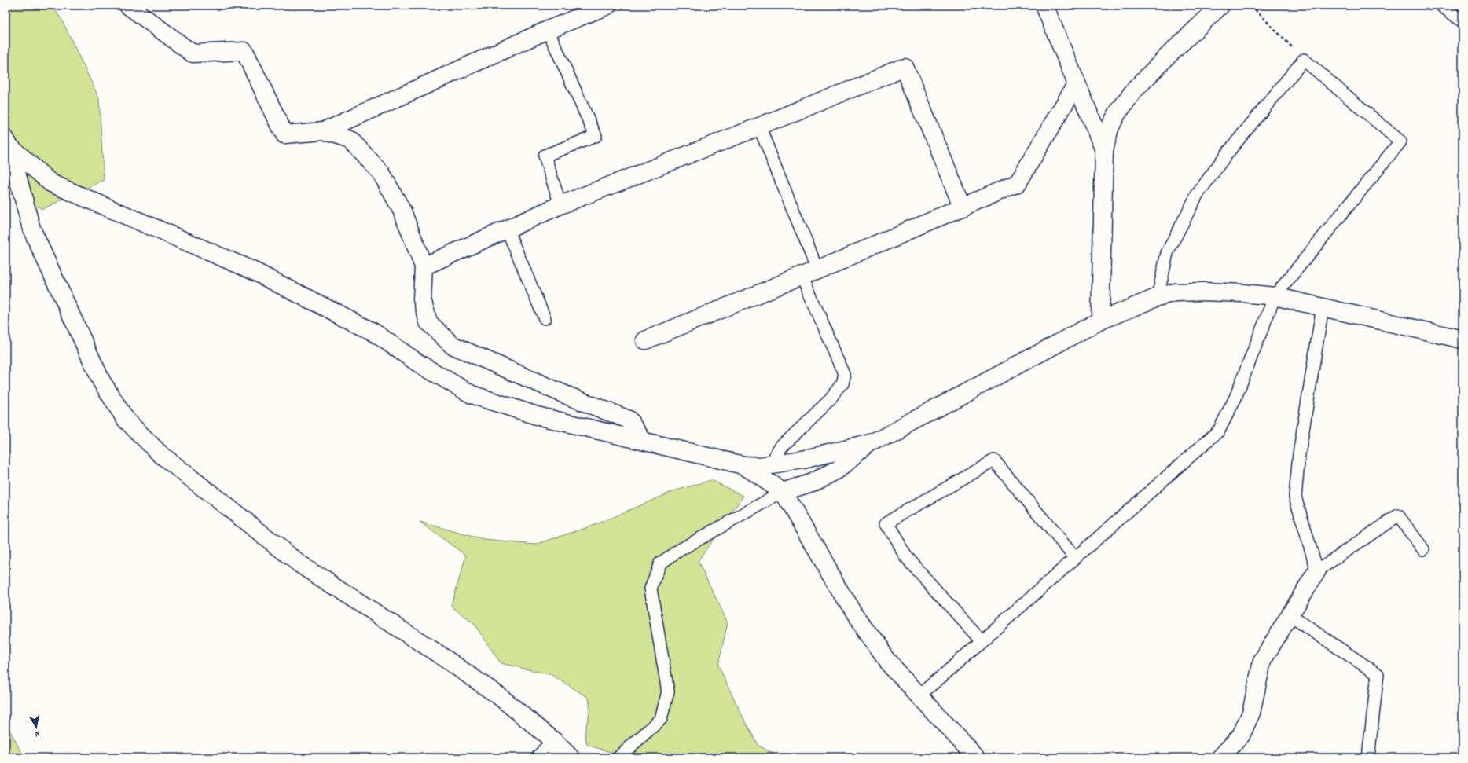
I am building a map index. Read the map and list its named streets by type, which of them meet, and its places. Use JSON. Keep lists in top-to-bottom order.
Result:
{
  "north": "bottom"
}
